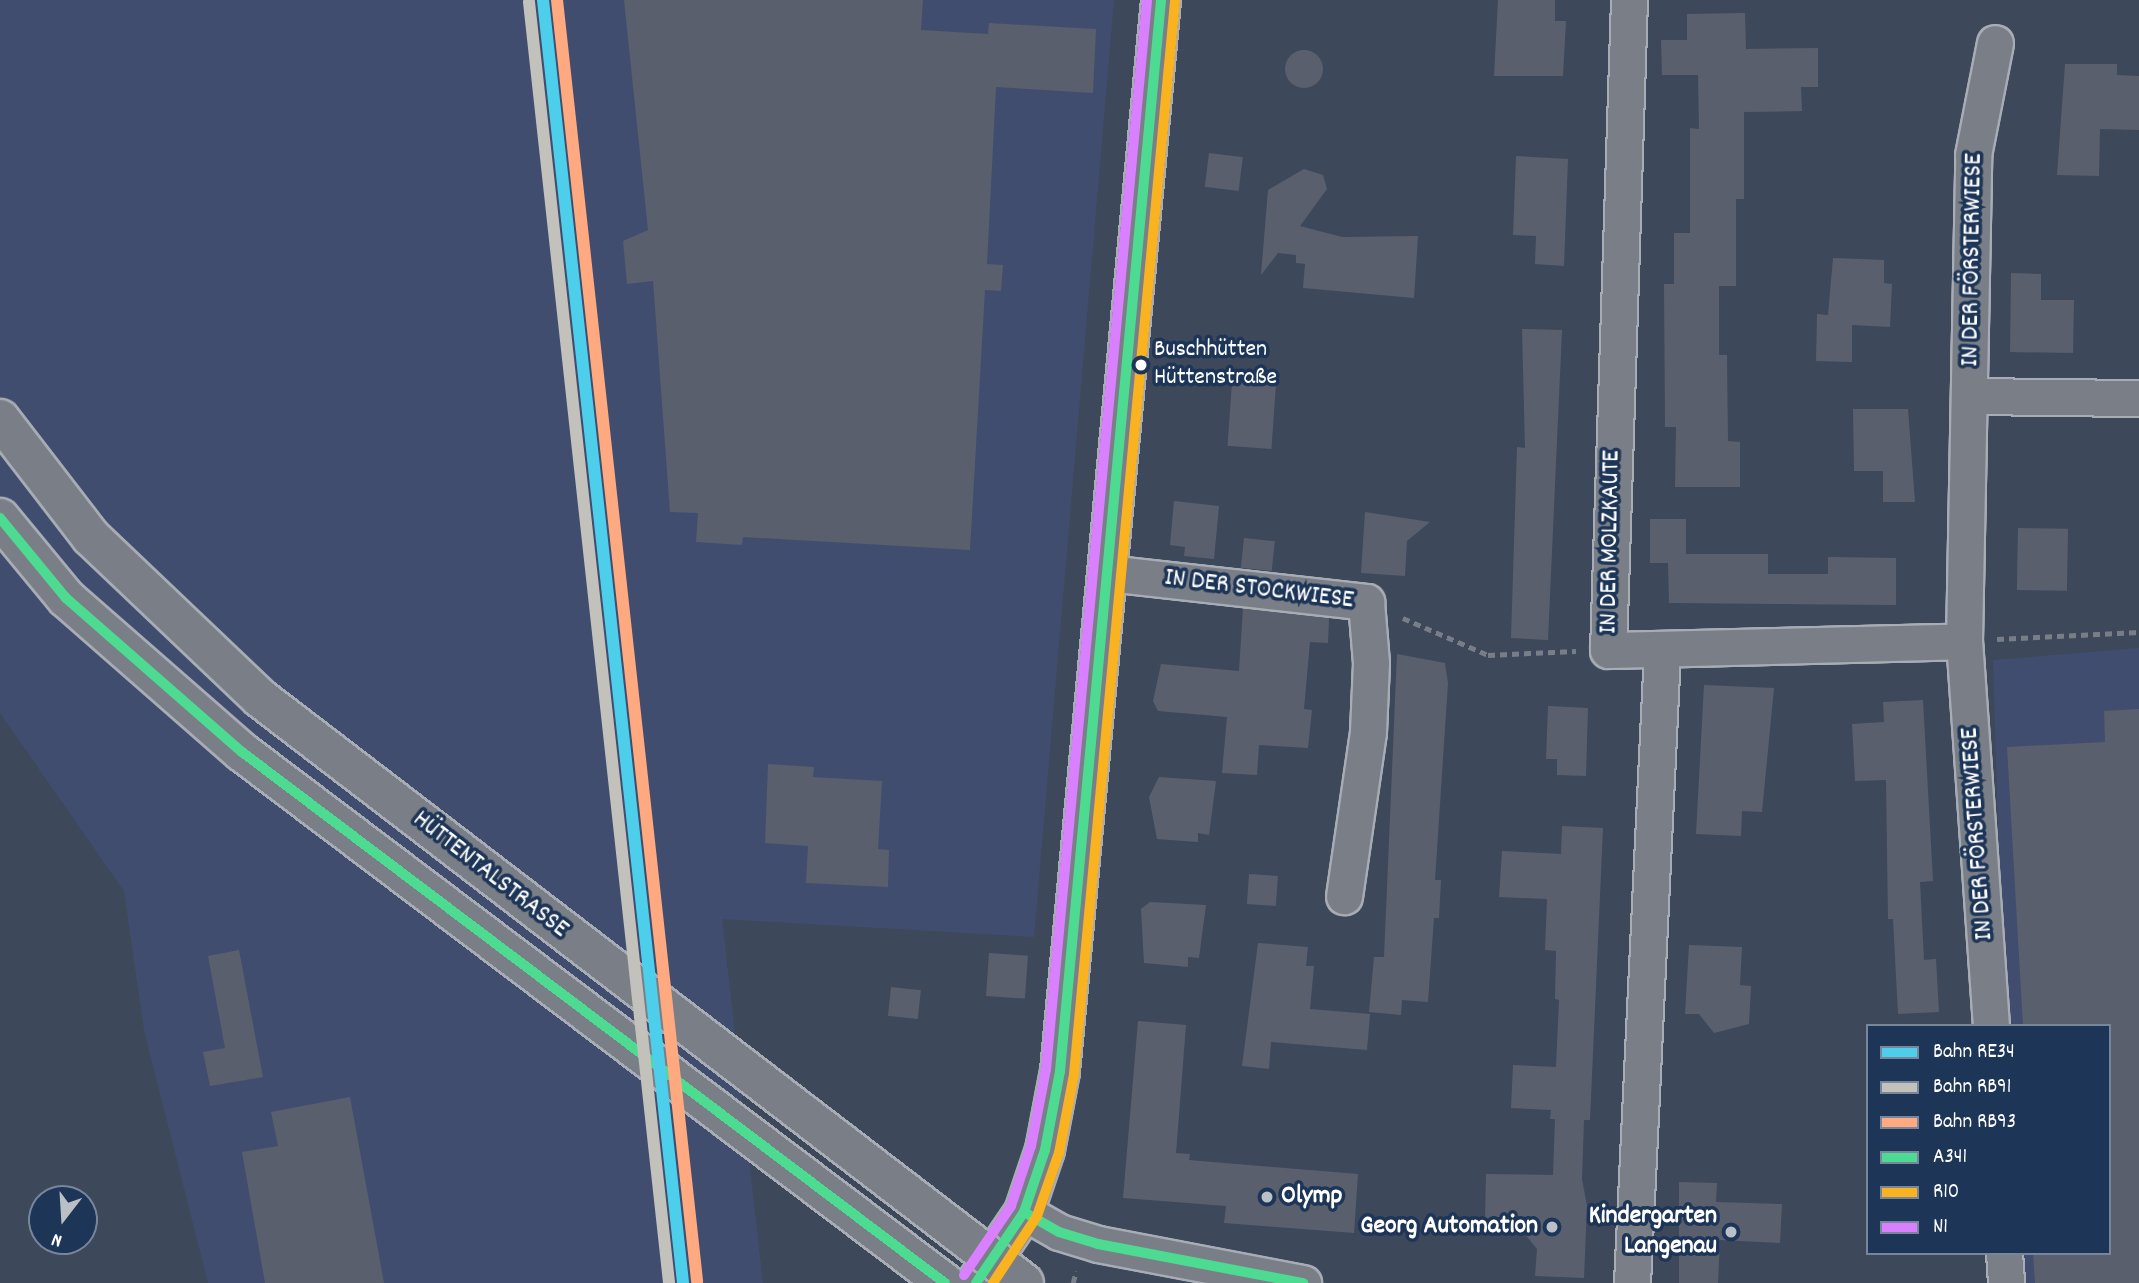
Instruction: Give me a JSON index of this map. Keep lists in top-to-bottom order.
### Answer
{
  "streets": {
    "main road": ["HÜTTENTALSTRASSE"],
    "street": ["IN DER FÖRSTERWIESE", "IN DER MOLZKAUTE", "IN DER STOCKWIESE"]
  },
  "places": [
    "Buschhütten Hüttenstraße",
    "Olymp",
    "Georg Automation",
    "Kindergarten Langenau"
  ],
  "lines": [
    "rail line RE34",
    "rail line RB93",
    "transit line A341",
    "transit line N1",
    "transit line R10",
    "rail line RB91"
  ],
  "legend": [
    "Bahn RE34",
    "Bahn RB91",
    "Bahn RB93",
    "A341",
    "R10",
    "N1"
  ],
  "north": "bottom"
}
